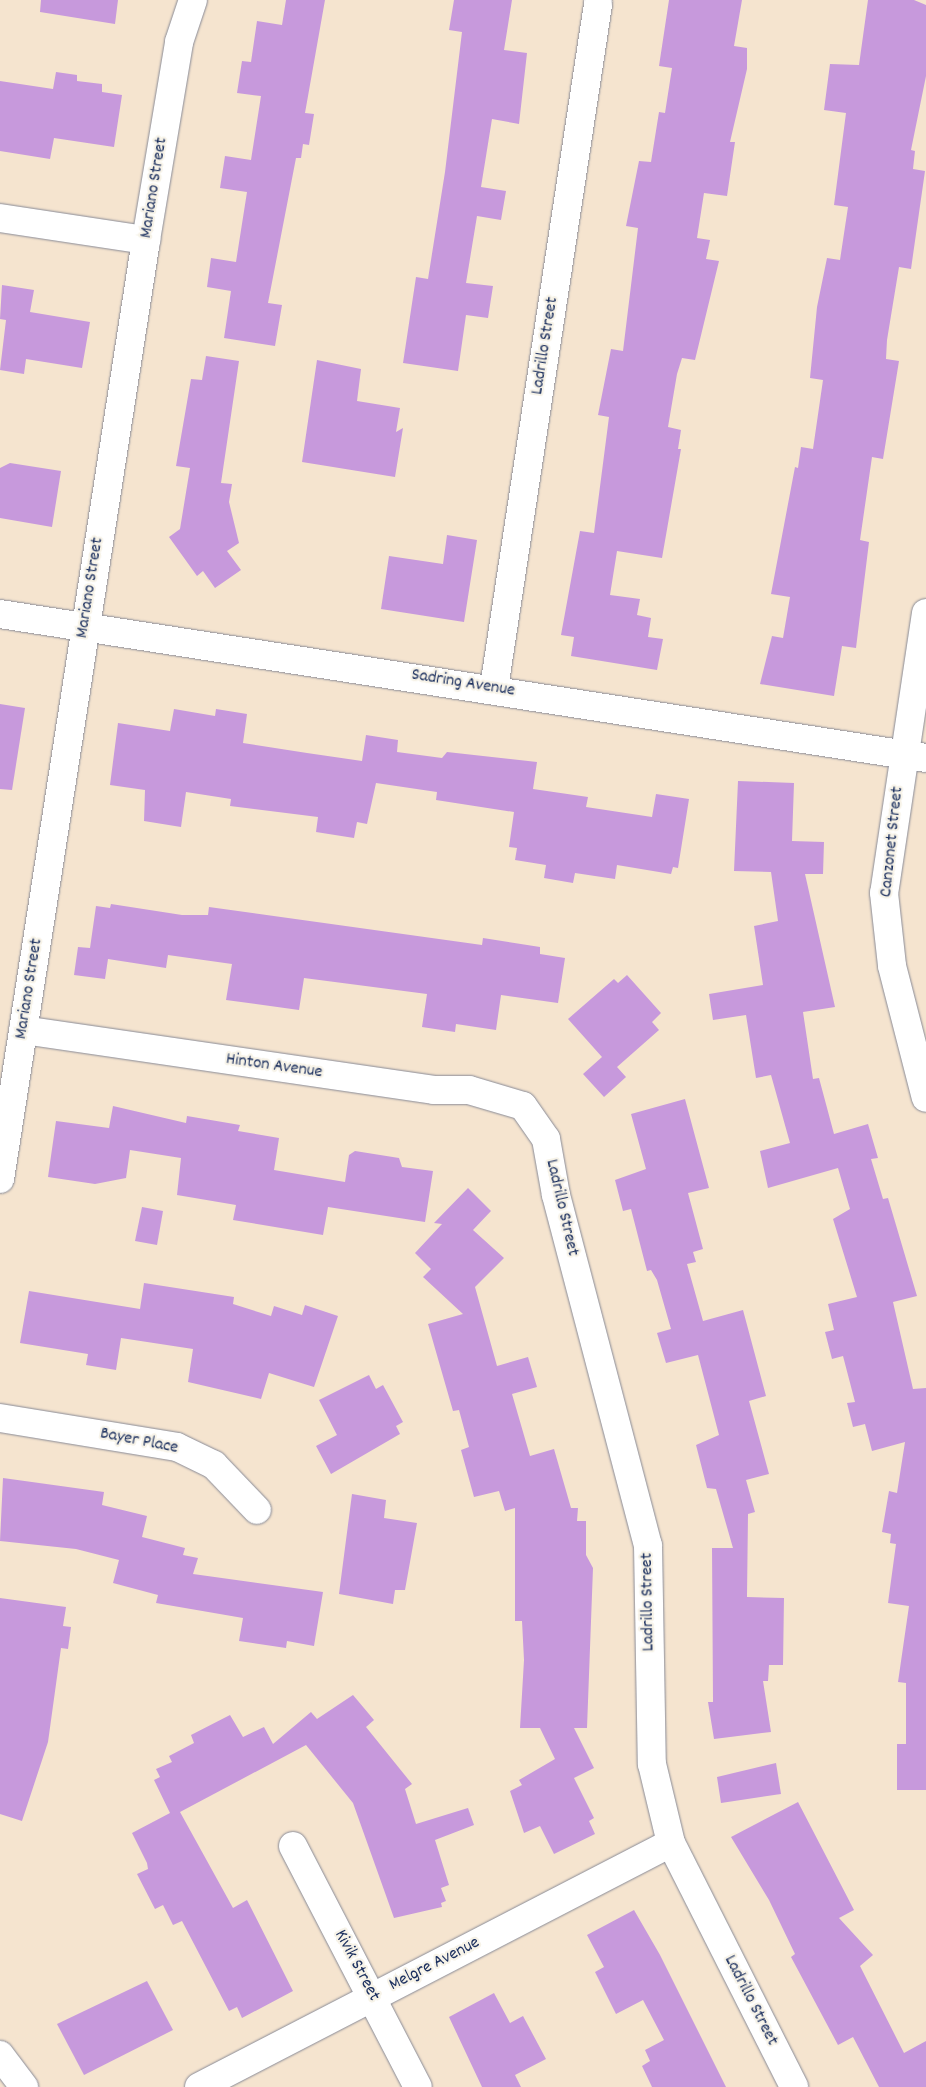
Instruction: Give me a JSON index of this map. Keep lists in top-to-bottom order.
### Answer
{
  "streets": {
    "street": [
      "Mariano Street",
      "Ladrillo Street",
      "Sadring Avenue",
      "Canzonet Street",
      "Hinton Avenue",
      "Bayer Place",
      "Melgre Avenue",
      "Kivik Street"
    ]
  },
  "crossings": [
    ["Mariano Street", "Sadring Avenue"],
    ["Mariano Street", "Hinton Avenue"],
    ["Ladrillo Street", "Sadring Avenue"],
    ["Ladrillo Street", "Hinton Avenue"],
    ["Ladrillo Street", "Melgre Avenue"],
    ["Sadring Avenue", "Canzonet Street"],
    ["Melgre Avenue", "Kivik Street"]
  ]
}
